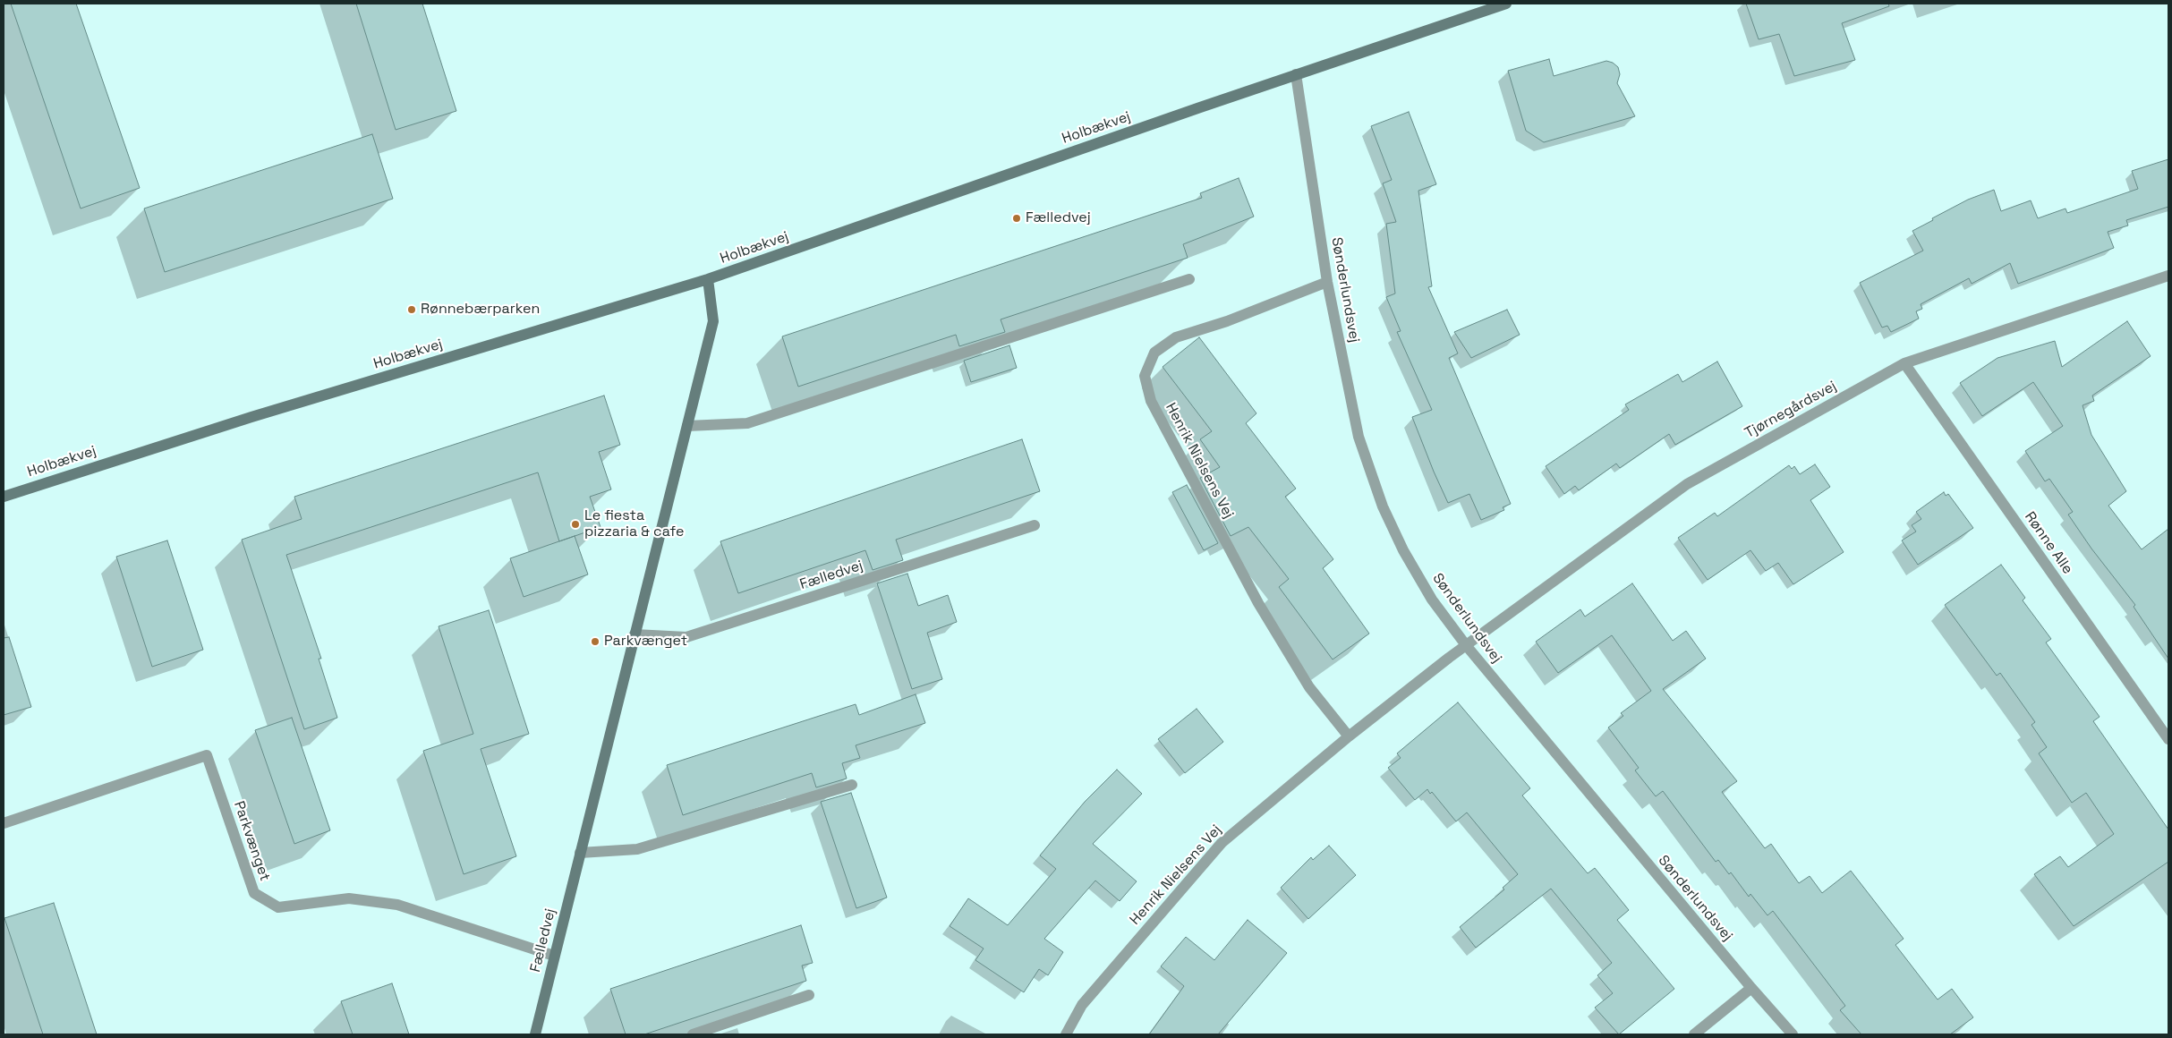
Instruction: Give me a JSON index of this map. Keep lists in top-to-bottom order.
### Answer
{
  "streets": {
    "street": [
      "Holbækvej",
      "Sønderlundsvej",
      "Tjørnegårdsvej",
      "Henrik Nielsens Vej",
      "Rønne Alle",
      "Fælledvej",
      "Parkvænget"
    ]
  },
  "crossings": [
    ["Holbækvej", "Sønderlundsvej"],
    ["Holbækvej", "Fælledvej"],
    ["Sønderlundsvej", "Tjørnegårdsvej"],
    ["Sønderlundsvej", "Henrik Nielsens Vej"],
    ["Tjørnegårdsvej", "Henrik Nielsens Vej"],
    ["Tjørnegårdsvej", "Rønne Alle"],
    ["Fælledvej", "Parkvænget"]
  ],
  "places": [
    "Fælledvej",
    "Rønnebærparken",
    "Le fiesta pizzaria & cafe",
    "Parkvænget"
  ]
}
